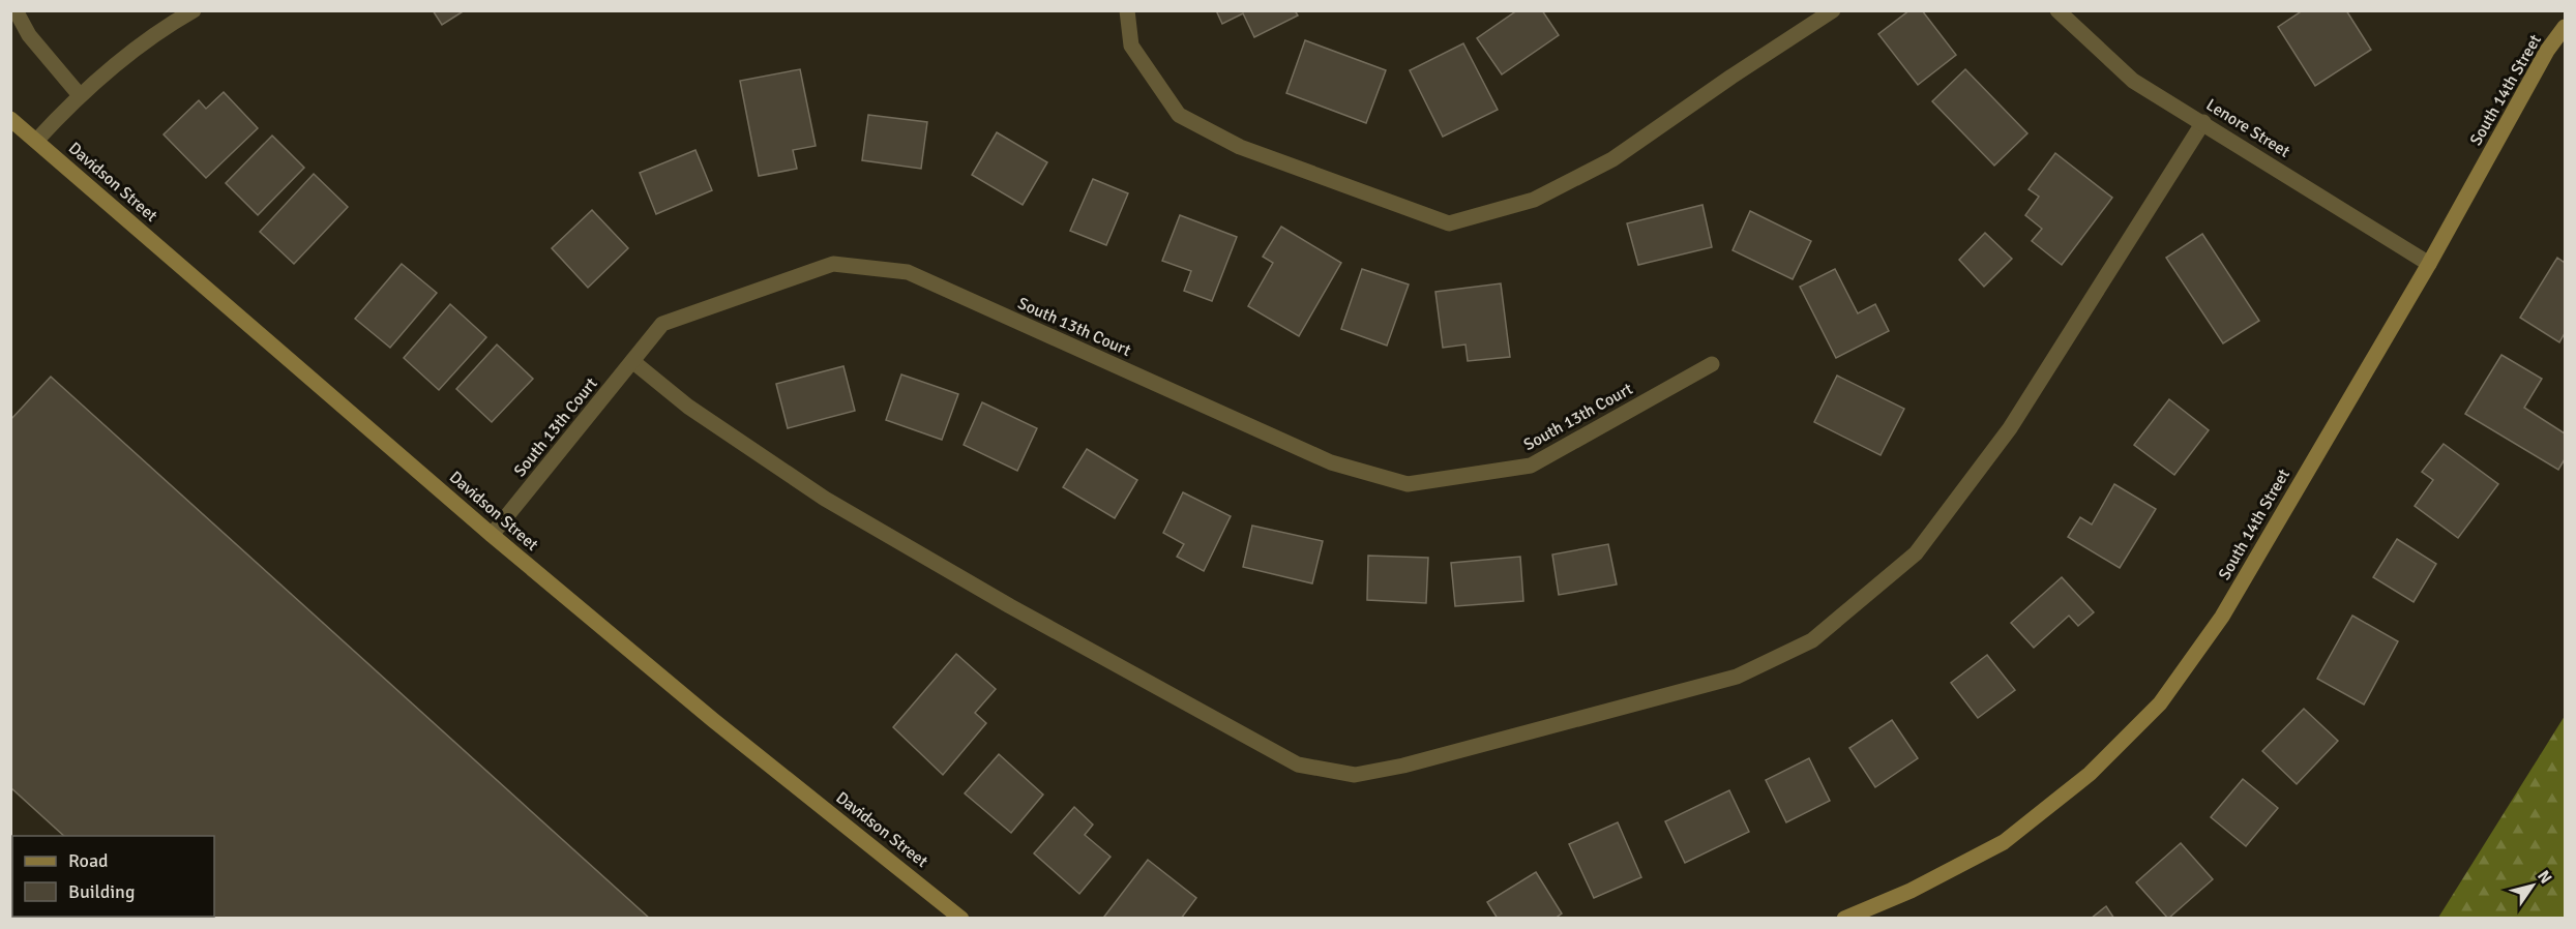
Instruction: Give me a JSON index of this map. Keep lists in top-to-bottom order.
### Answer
{
  "streets": {
    "street": [
      "South 14th Street",
      "Lenore Street",
      "Davidson Street",
      "South 13th Court"
    ]
  },
  "crossings": [
    ["South 14th Street", "Lenore Street"],
    ["Davidson Street", "South 13th Court"]
  ],
  "legend": ["Road", "Building"],
  "north": "top right"
}
